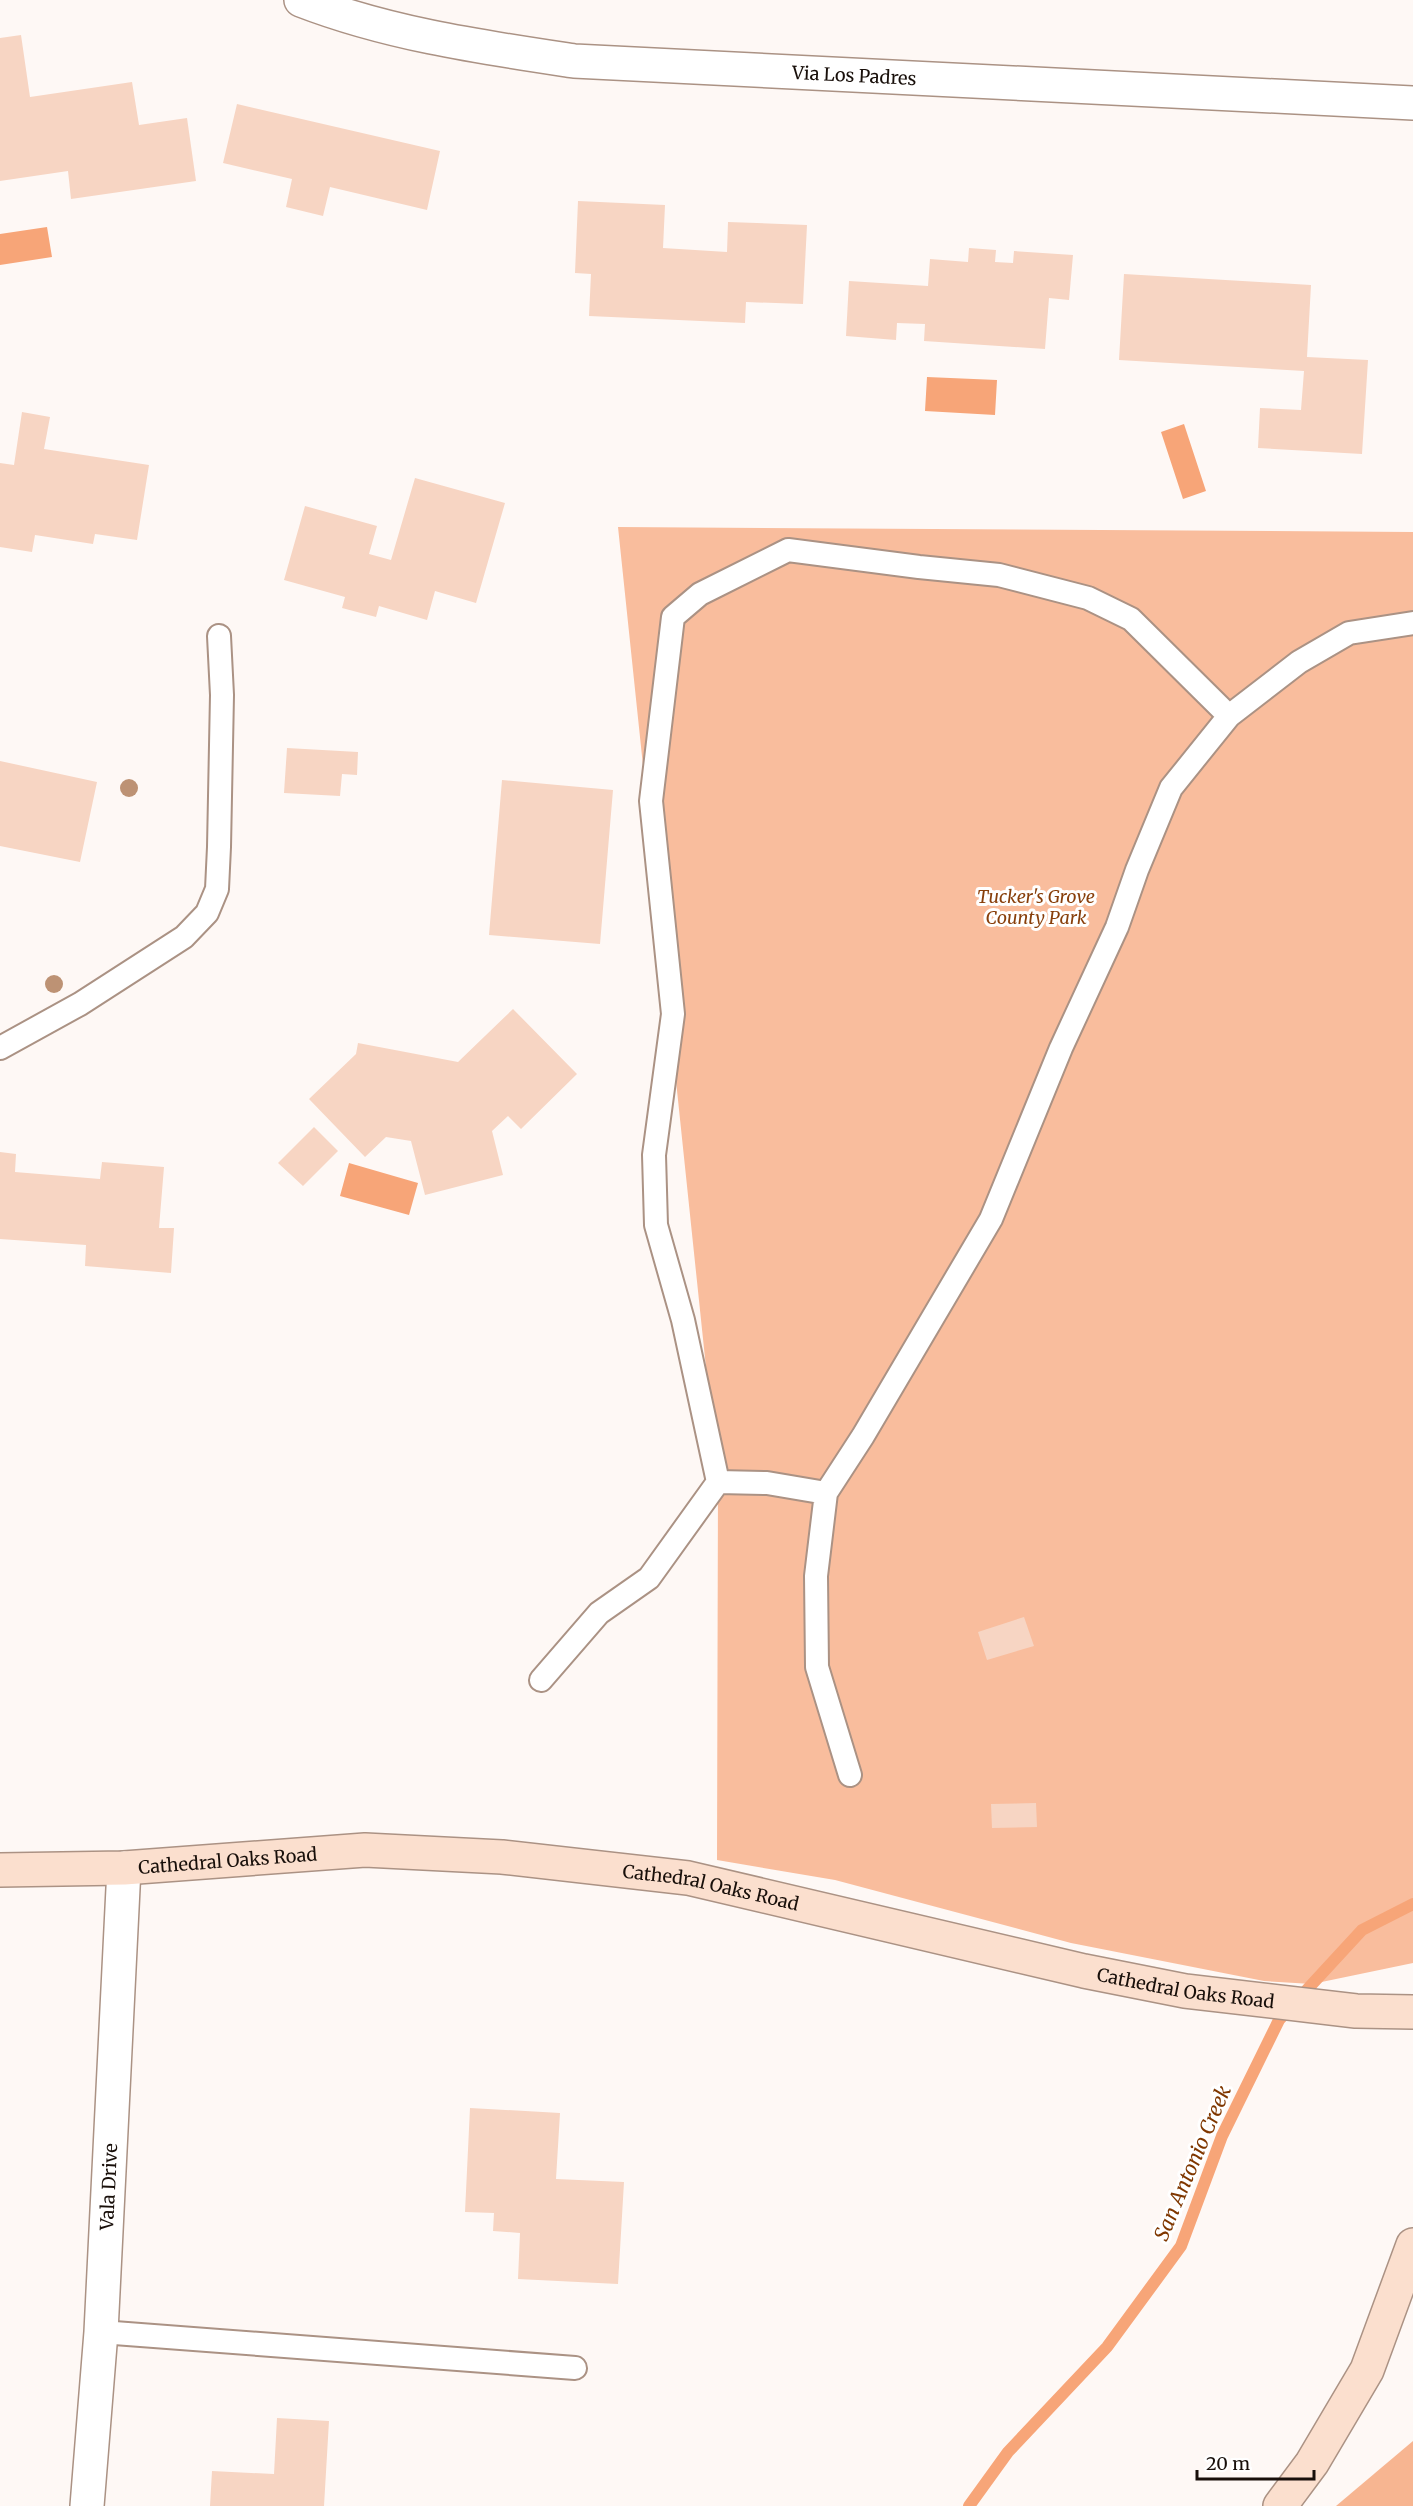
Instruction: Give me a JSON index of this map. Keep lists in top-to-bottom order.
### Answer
{
  "streets": {
    "main road": ["Cathedral Oaks Road"],
    "street": ["Via Los Padres", "Vala Drive"]
  },
  "crossings": [
    ["Cathedral Oaks Road", "Vala Drive"]
  ],
  "water": ["San Antonio Creek"],
  "parks": ["Tucker's Grove County Park"],
  "scale_bar": "20 m"
}
